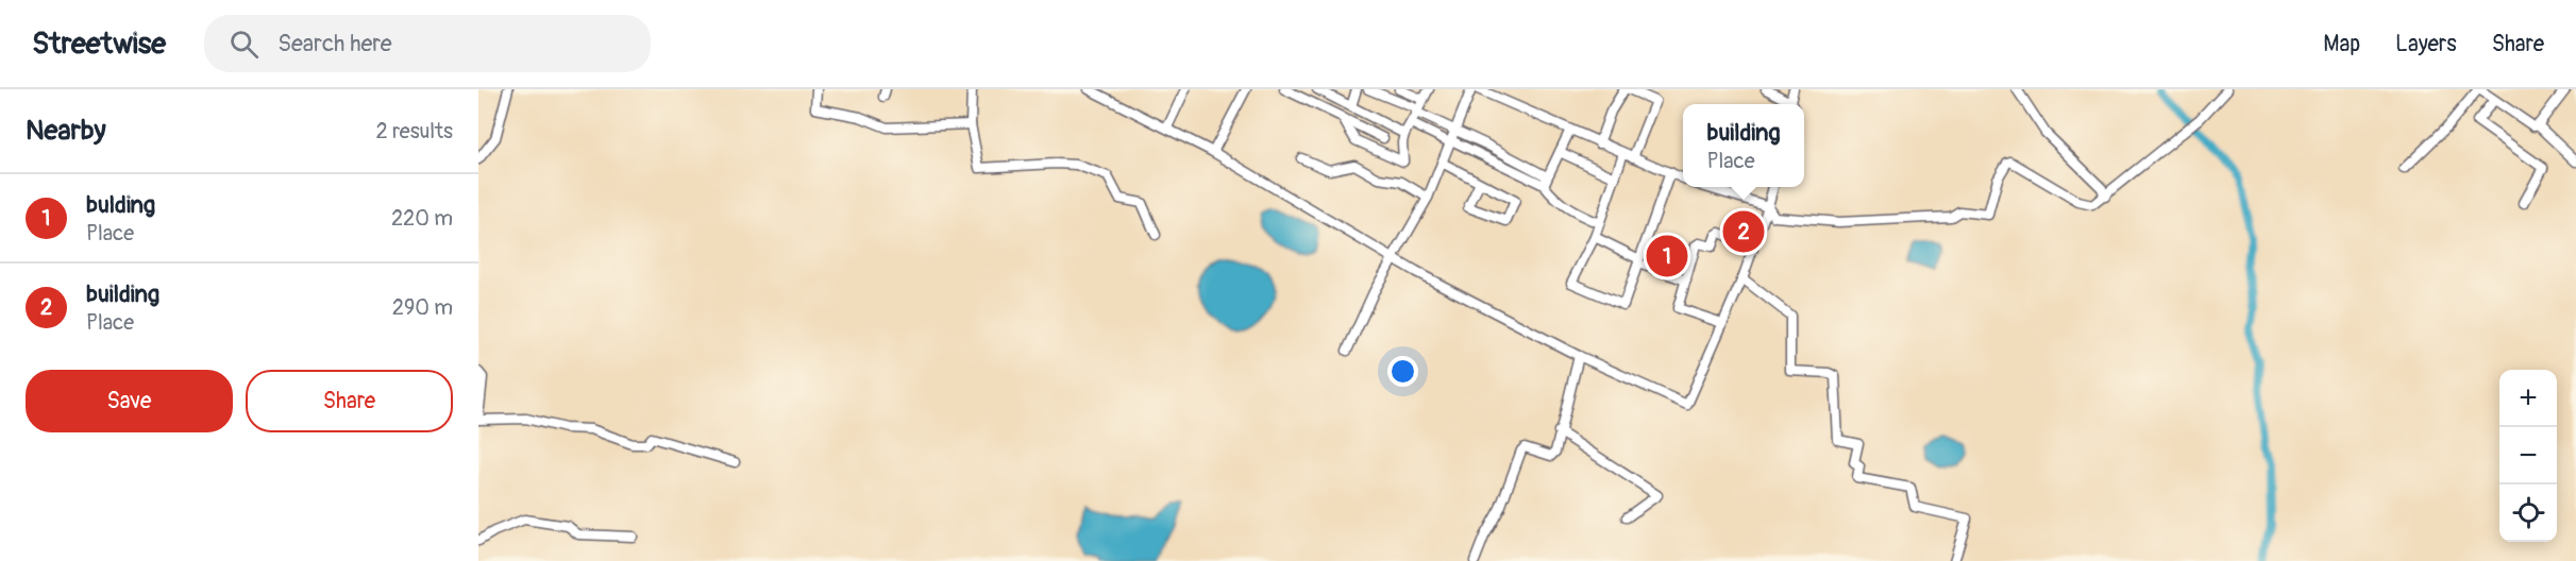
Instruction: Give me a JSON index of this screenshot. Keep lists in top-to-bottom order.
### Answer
{
  "page": {
    "header": "Streetwise",
    "search": "Search here",
    "nav": ["Map", "Layers", "Share"],
    "heading": ["Nearby", "2 results"],
    "popup": ["building", "Place"],
    "list": [
      {
        "mark": "1",
        "name": "bulding",
        "note": "Place",
        "value": "220 m"
      },
      {
        "mark": "2",
        "name": "building",
        "note": "Place",
        "value": "290 m"
      }
    ],
    "pins": ["2", "1"],
    "buttons": ["Save", "Share"],
    "map_buttons": ["+", "−"]
  }
}
